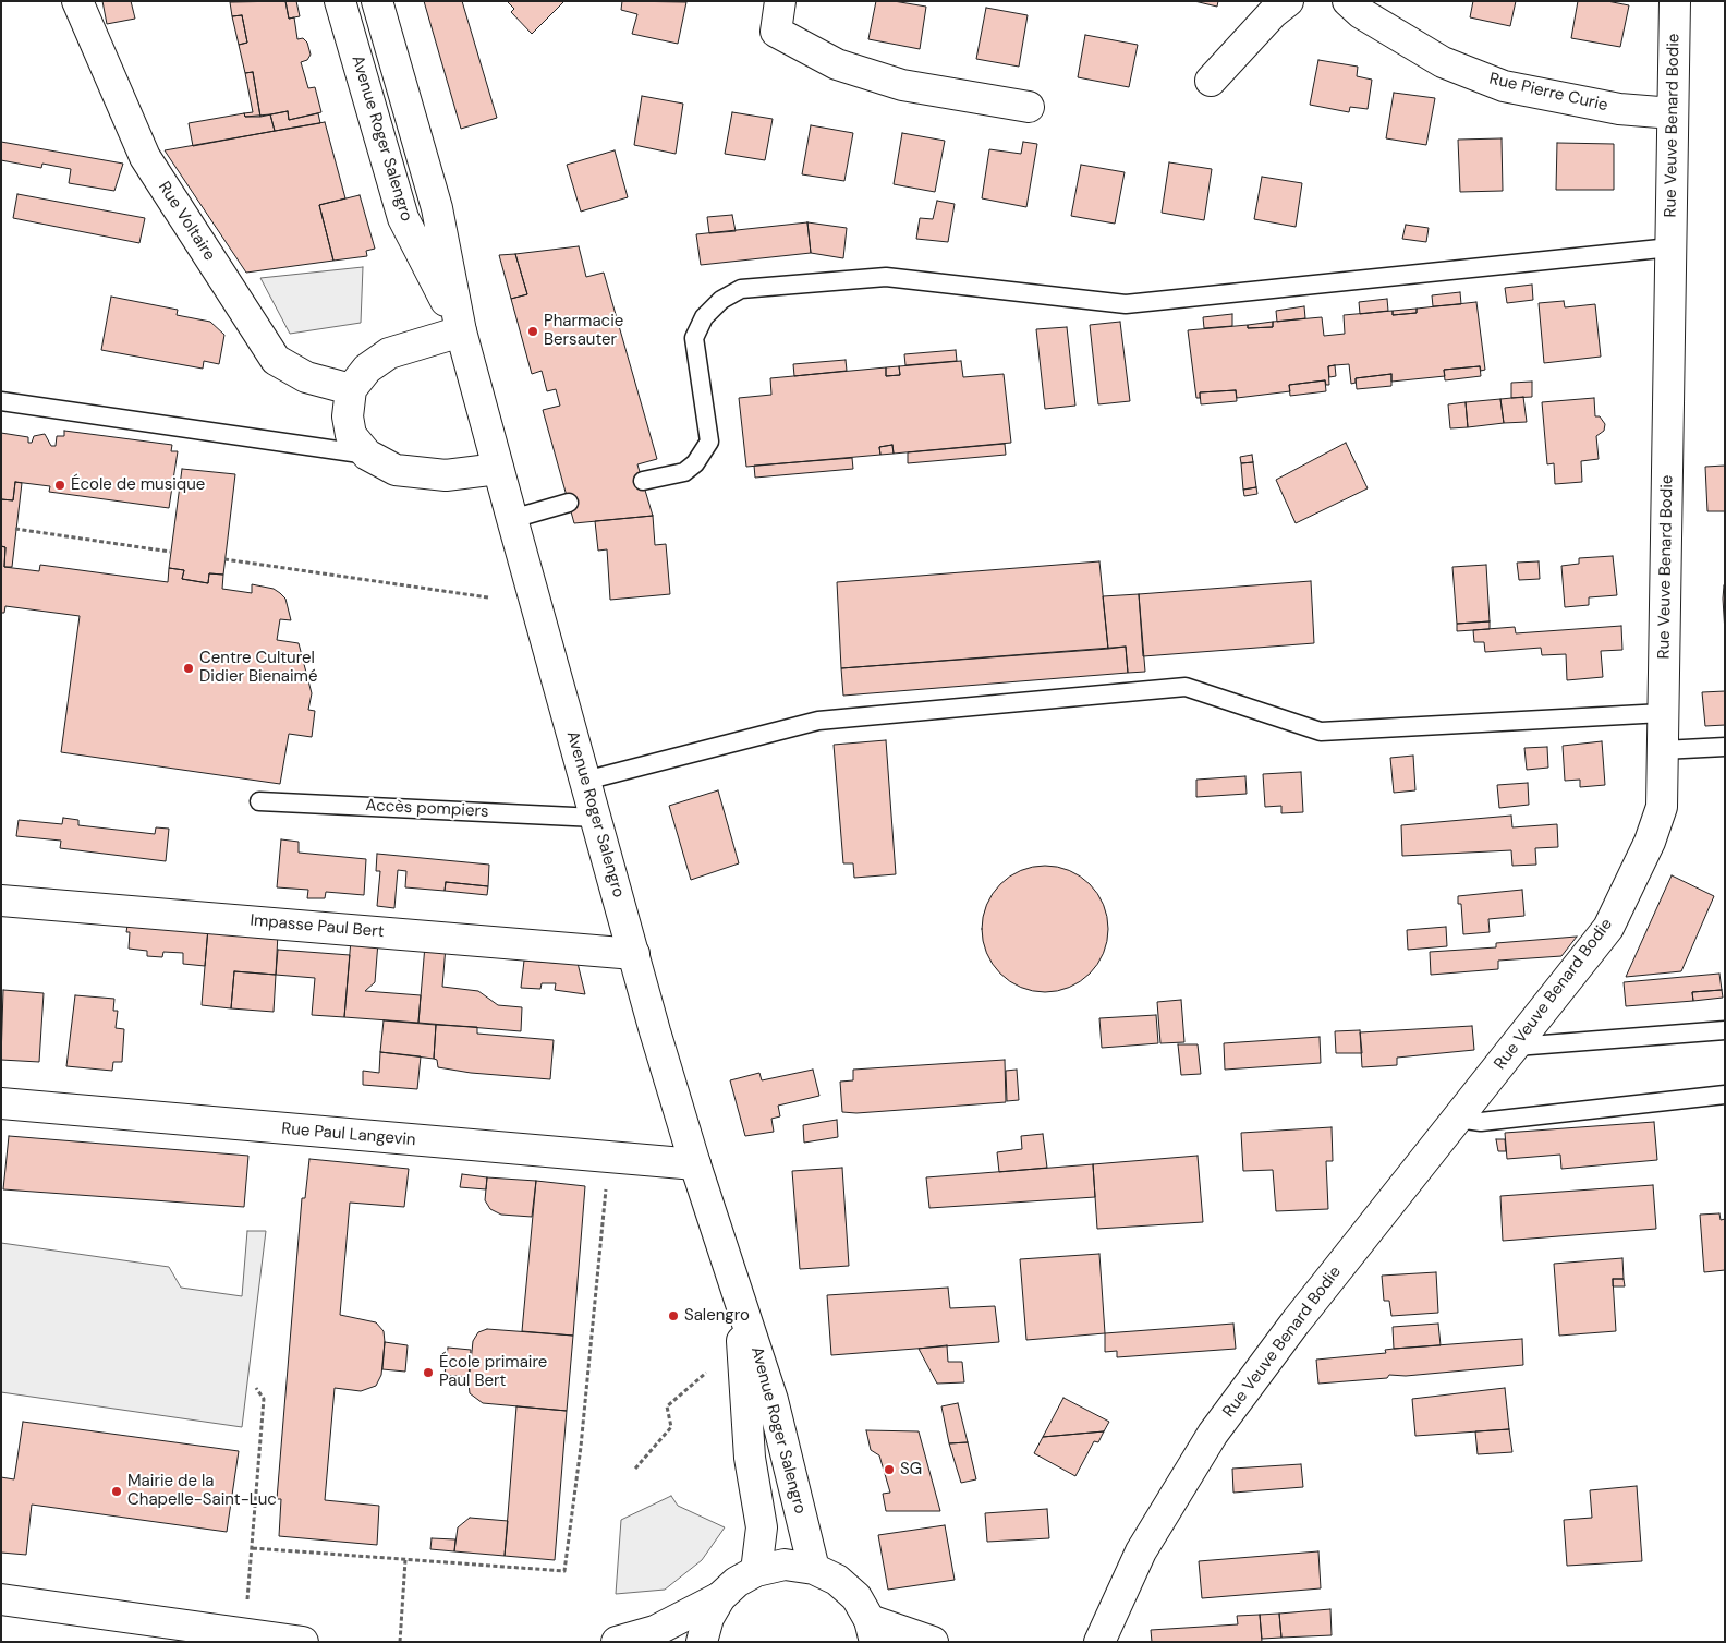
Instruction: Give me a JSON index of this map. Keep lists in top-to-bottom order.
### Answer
{
  "streets": {
    "street": [
      "Rue Pierre Curie",
      "Rue Veuve Benard Bodie",
      "Avenue Roger Salengro",
      "Rue Voltaire",
      "Impasse Paul Bert",
      "Rue Paul Langevin"
    ],
    "lane": ["Accès pompiers"]
  },
  "crossings": [
    ["Rue Pierre Curie", "Rue Veuve Benard Bodie"],
    ["Avenue Roger Salengro", "Accès pompiers"],
    ["Avenue Roger Salengro", "Impasse Paul Bert"],
    ["Avenue Roger Salengro", "Rue Paul Langevin"]
  ],
  "places": [
    "Pharmacie Bersauter",
    "École de musique",
    "Centre Culturel Didier Bienaimé",
    "Salengro",
    "École primaire Paul Bert",
    "SG",
    "Mairie de la Chapelle-Saint-Luc"
  ]
}
